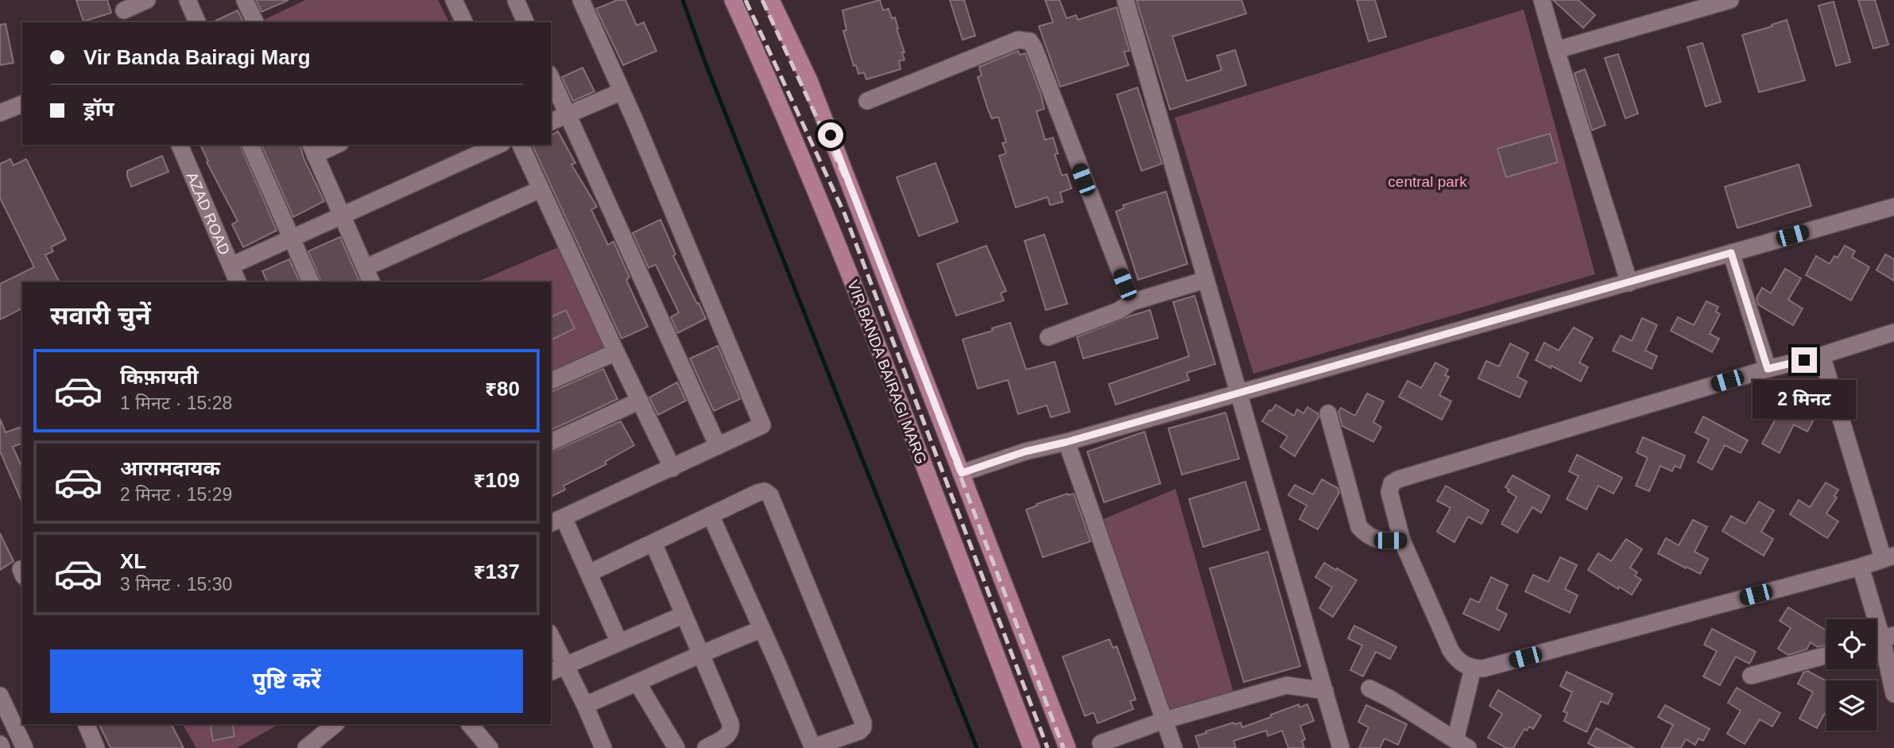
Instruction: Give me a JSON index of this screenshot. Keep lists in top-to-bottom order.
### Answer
{
  "streets": {
    "main road": ["VIR BANDA BAIRAGI MARG"],
    "street": ["AZAD ROAD"]
  },
  "parks": ["central park"],
  "page": {
    "banner": ["Vir Banda Bairagi Marg", "ड्रॉप"],
    "heading": "सवारी चुनें",
    "list": [
      {
        "name": "किफ़ायती",
        "note": "1 मिनट · 15:28",
        "value": "₹80"
      },
      {
        "name": "आरामदायक",
        "note": "2 मिनट · 15:29",
        "value": "₹109"
      },
      {
        "name": "XL",
        "note": "3 मिनट · 15:30",
        "value": "₹137"
      }
    ],
    "bubble": "2 मिनट",
    "buttons": "पुष्टि करें"
  }
}
